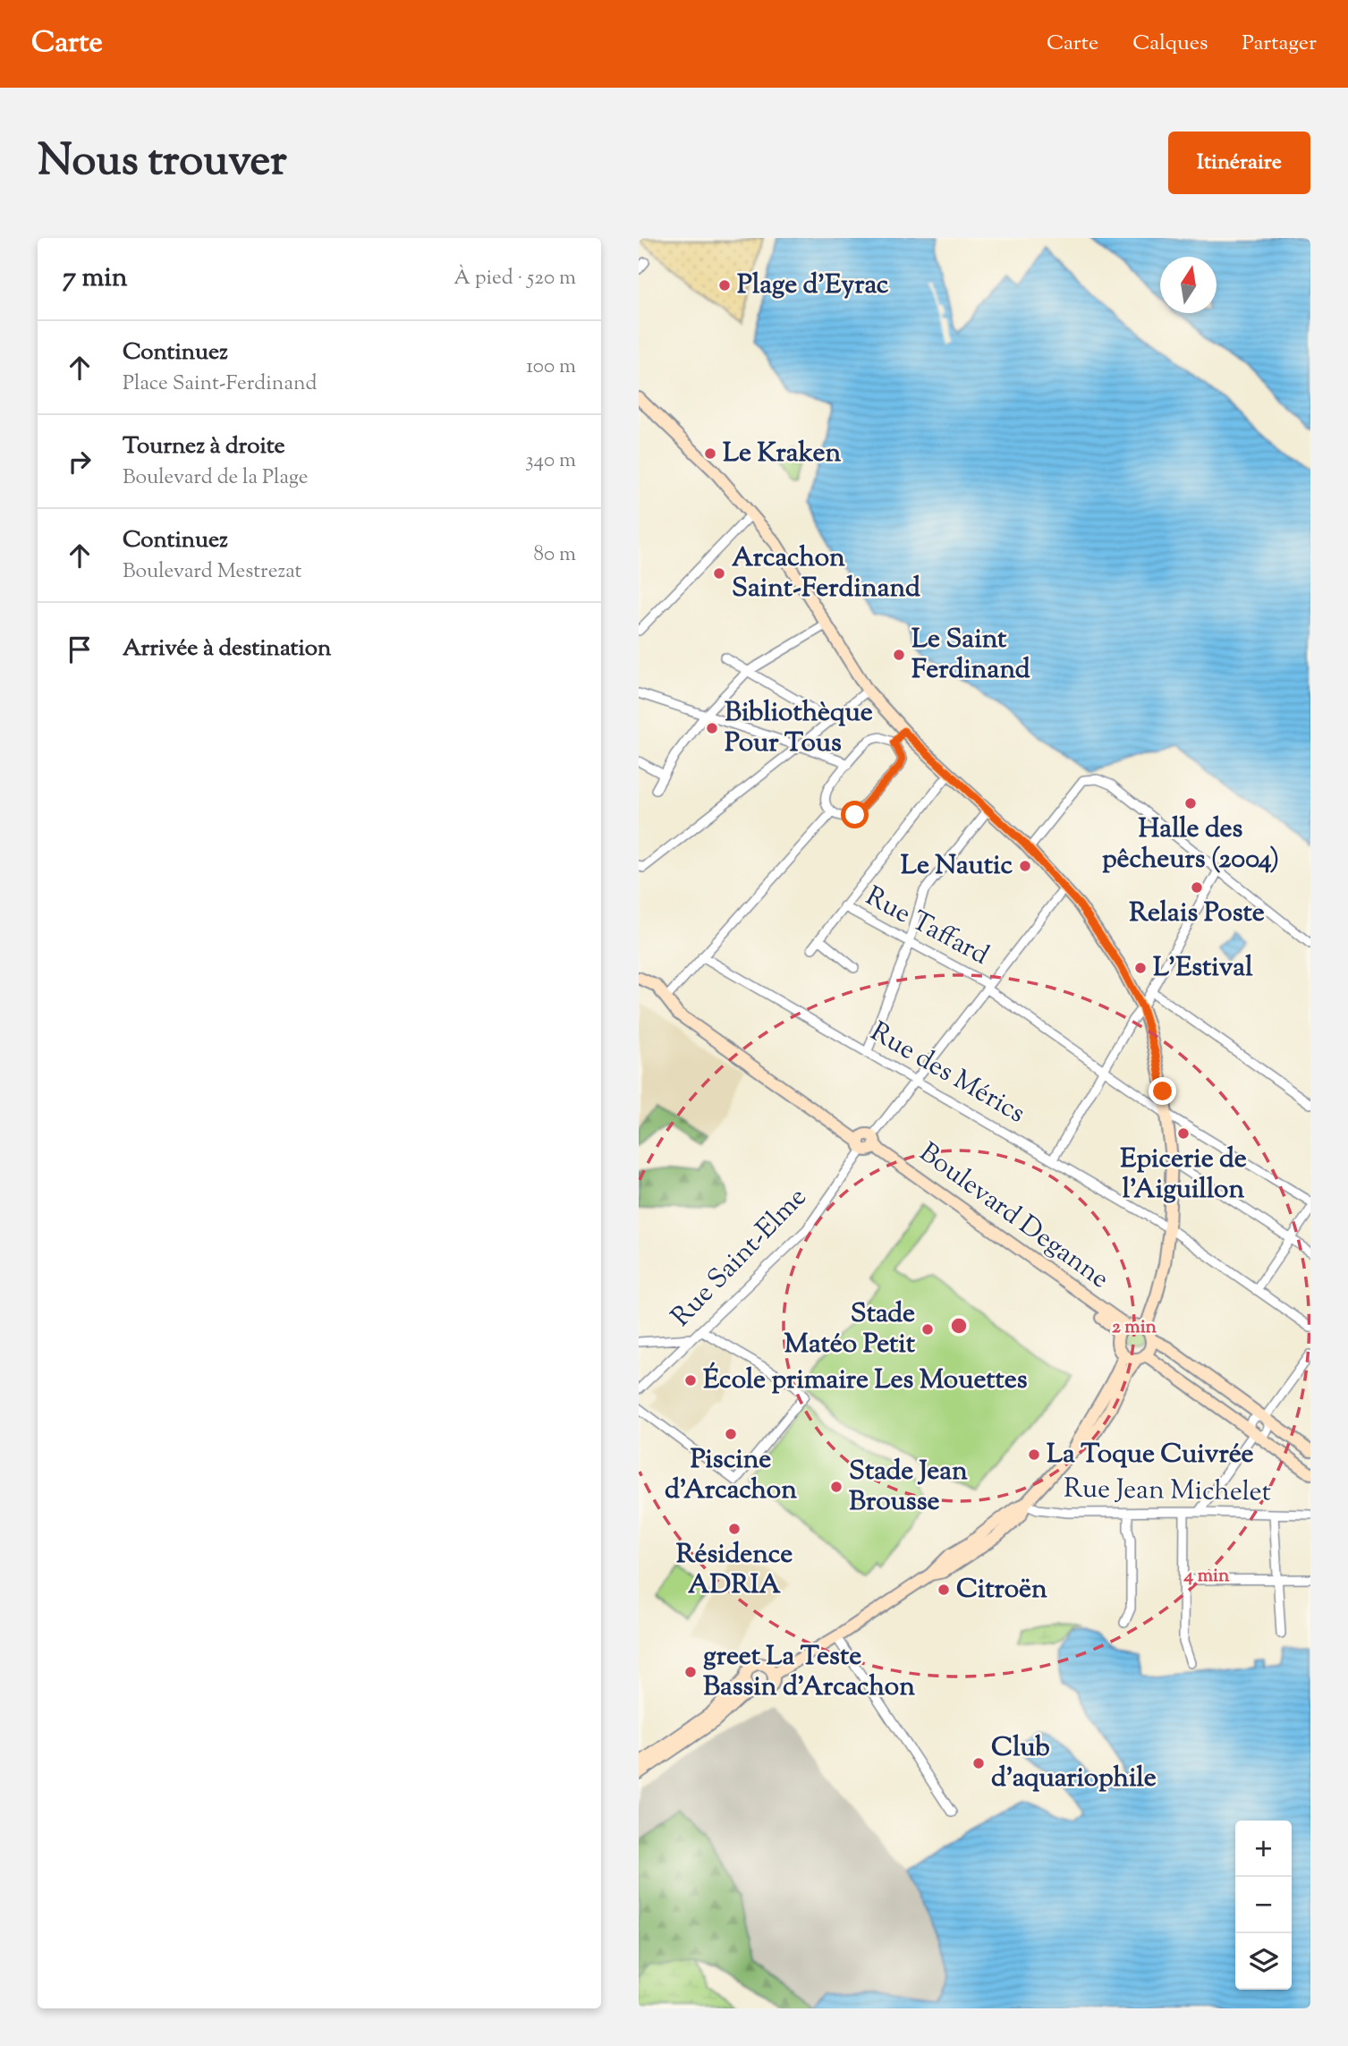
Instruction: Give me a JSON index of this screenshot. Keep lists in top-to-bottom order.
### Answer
{
  "streets": {
    "main road": ["Boulevard Deganne"],
    "street": [
      "Rue Taffard",
      "Rue des Mérics",
      "Rue Saint-Elme",
      "Rue Jean Michelet"
    ]
  },
  "crossings": [
    ["Rue Taffard", "Rue Saint-Elme"],
    ["Rue des Mérics", "Rue Saint-Elme"],
    ["Boulevard Deganne", "Rue Saint-Elme"]
  ],
  "places": [
    "Plage d'Eyrac",
    "Le Kraken",
    "Arcachon Saint-Ferdinand",
    "Le Saint Ferdinand",
    "Bibliothèque Pour Tous",
    "Halle des pêcheurs (2004)",
    "Le Nautic",
    "Relais Poste",
    "L'Estival",
    "Epicerie de l'Aiguillon",
    "Stade Matéo Petit",
    "École primaire Les Mouettes",
    "Piscine d'Arcachon",
    "La Toque Cuivrée",
    "Stade Jean Brousse",
    "Résidence ADRIA",
    "Citroën",
    "greet La Teste Bassin d'Arcachon",
    "Club d'aquariophile"
  ],
  "north": "top",
  "page": {
    "header": "Carte",
    "nav": ["Carte", "Calques", "Partager"],
    "title": "Nous trouver",
    "buttons": "Itinéraire",
    "heading": ["7 min", "À pied · 520 m"],
    "list": [
      ["Continuez", "Place Saint-Ferdinand", "100 m"],
      ["Tournez à droite", "Boulevard de la Plage", "340 m"],
      ["Continuez", "Boulevard Mestrezat", "80 m"],
      "Arrivée à destination"
    ],
    "map_buttons": ["+", "−"]
  },
  "rings": ["2 min", "4 min"]
}
